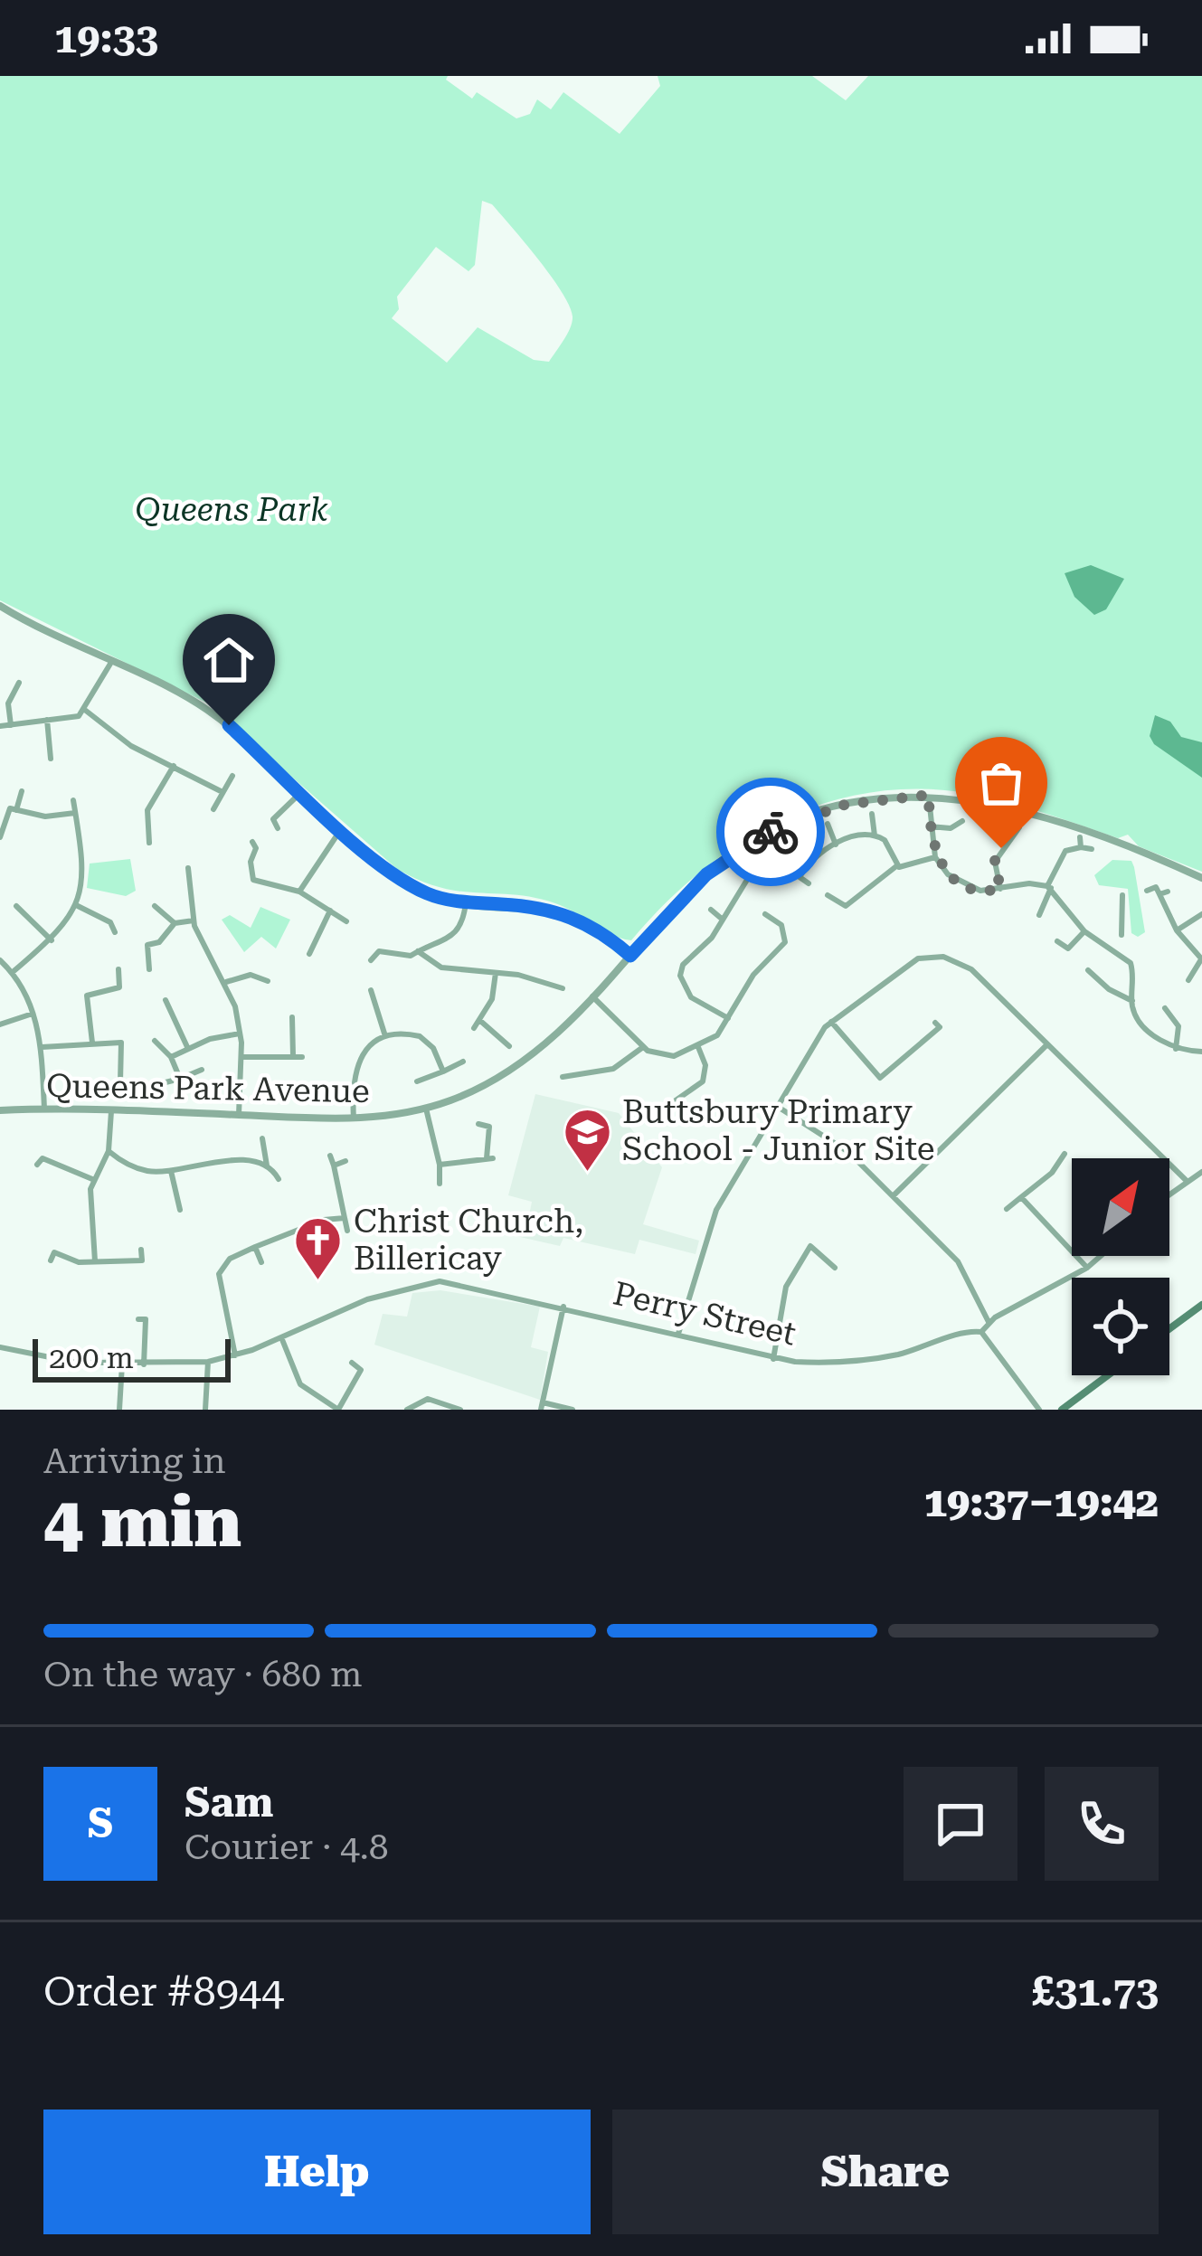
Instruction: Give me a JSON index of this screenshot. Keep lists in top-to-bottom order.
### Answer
{
  "streets": {
    "street": ["Queens Park Avenue", "Perry Street"]
  },
  "parks": ["Queens Park"],
  "places": {
    "school or university": ["Buttsbury Primary School - Junior Site"],
    "church": ["Christ Church, Billericay"]
  },
  "scale_bar": "200 m",
  "north": "top right",
  "page": {
    "status": "19:33",
    "scale": "200 m",
    "heading": ["4 min", "Arriving in", "19:37–19:42"],
    "panel": [
      "Sam",
      "Courier · 4.8",
      "Order #8944",
      "£31.73"
    ],
    "bar": "On the way · 680 m",
    "round": "S",
    "buttons": ["Help", "Share"]
  }
}
